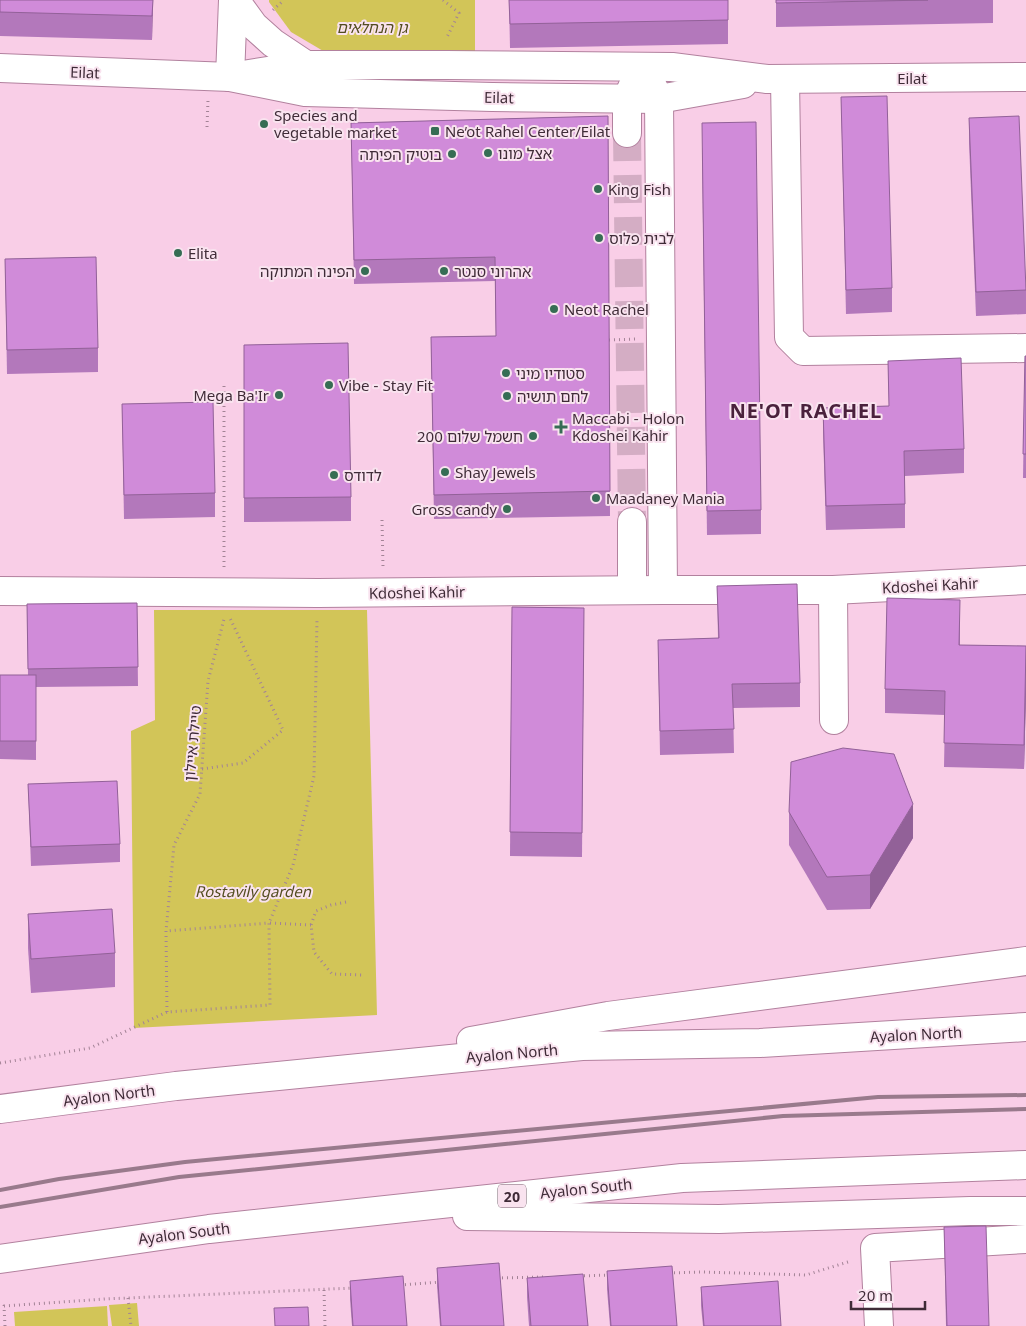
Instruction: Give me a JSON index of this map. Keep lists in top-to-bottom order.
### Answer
{
  "streets": {
    "main road": [
      "Eilat",
      "Kdoshei Kahir",
      "Ayalon North",
      "Ayalon South",
      "20"
    ],
    "path": ["טיילת איילון"]
  },
  "crossings": [
    ["Kdoshei Kahir", "טיילת איילון"]
  ],
  "districts": ["NE'OT RACHEL"],
  "parks": ["גן הנחלאים", "Rostavily garden"],
  "places": {
    "other": [
      "Species and vegetable market",
      "אצל מונו",
      "בוטיק הפיתה",
      "King Fish",
      "לבית פלוס",
      "Elita",
      "הפינה המתוקה",
      "אהרוני סנטר",
      "Neot Rachel",
      "סטודיו מיני",
      "Vibe - Stay Fit",
      "Mega Ba'Ir",
      "לחם תושיה",
      "חשמל שלום 200",
      "Shay Jewels",
      "לדודס",
      "Maadaney Mania",
      "Gross candy"
    ],
    "transit": ["Ne’ot Rahel Center/Eilat"],
    "health": ["Maccabi - Holon Kdoshei Kahir"]
  },
  "scale_bar": "20 m"
}
